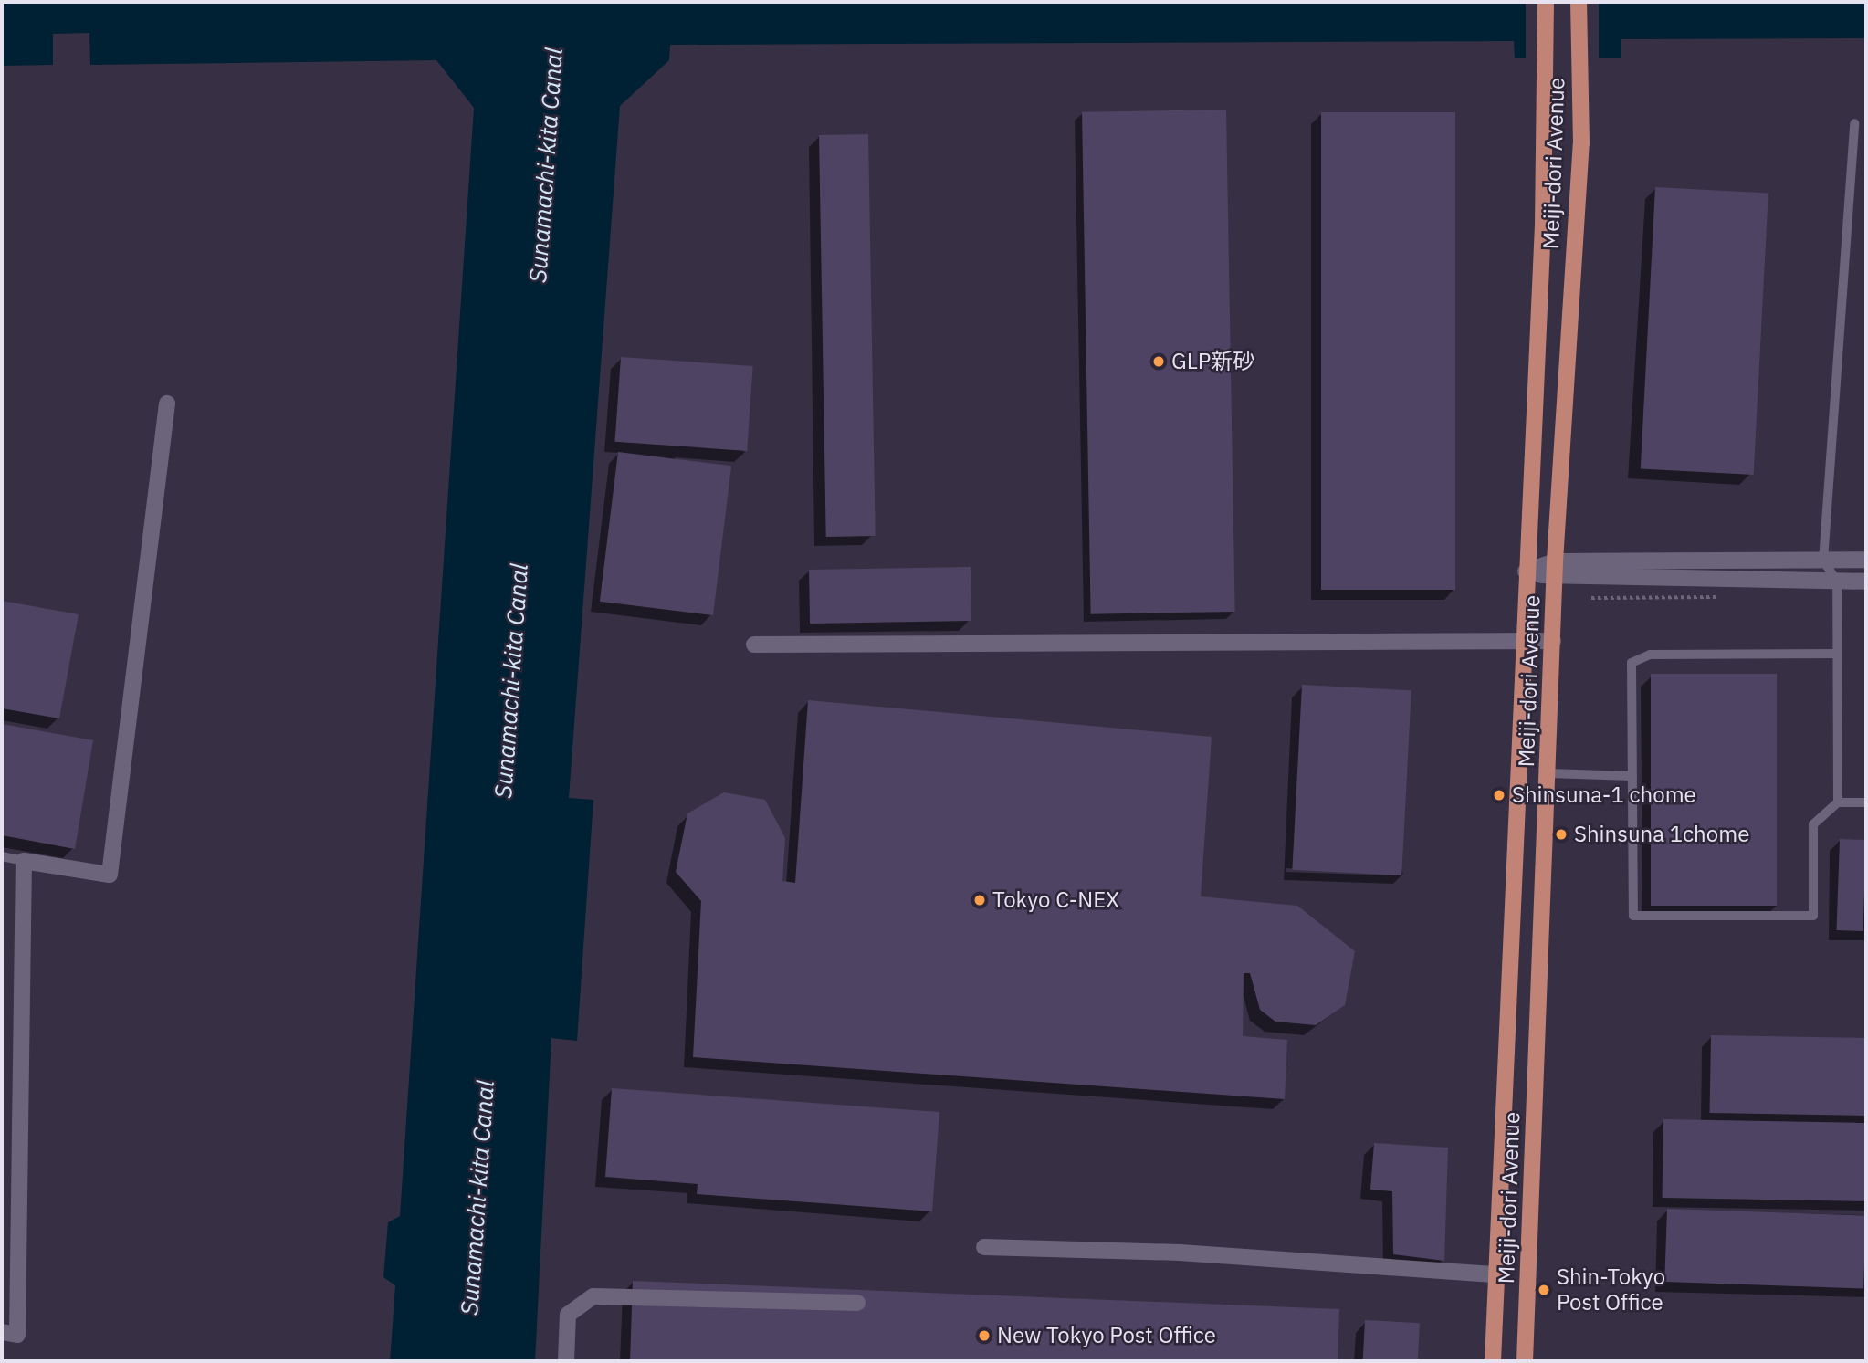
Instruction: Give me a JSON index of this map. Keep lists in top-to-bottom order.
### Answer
{
  "streets": {
    "main road": ["Meiji-dori Avenue"]
  },
  "water": ["Sunamachi-kita Canal"],
  "places": [
    "GLP新砂",
    "Shinsuna-1 chome",
    "Shinsuna 1chome",
    "Tokyo C-NEX",
    "Shin-Tokyo Post Office",
    "New Tokyo Post Office"
  ]
}
